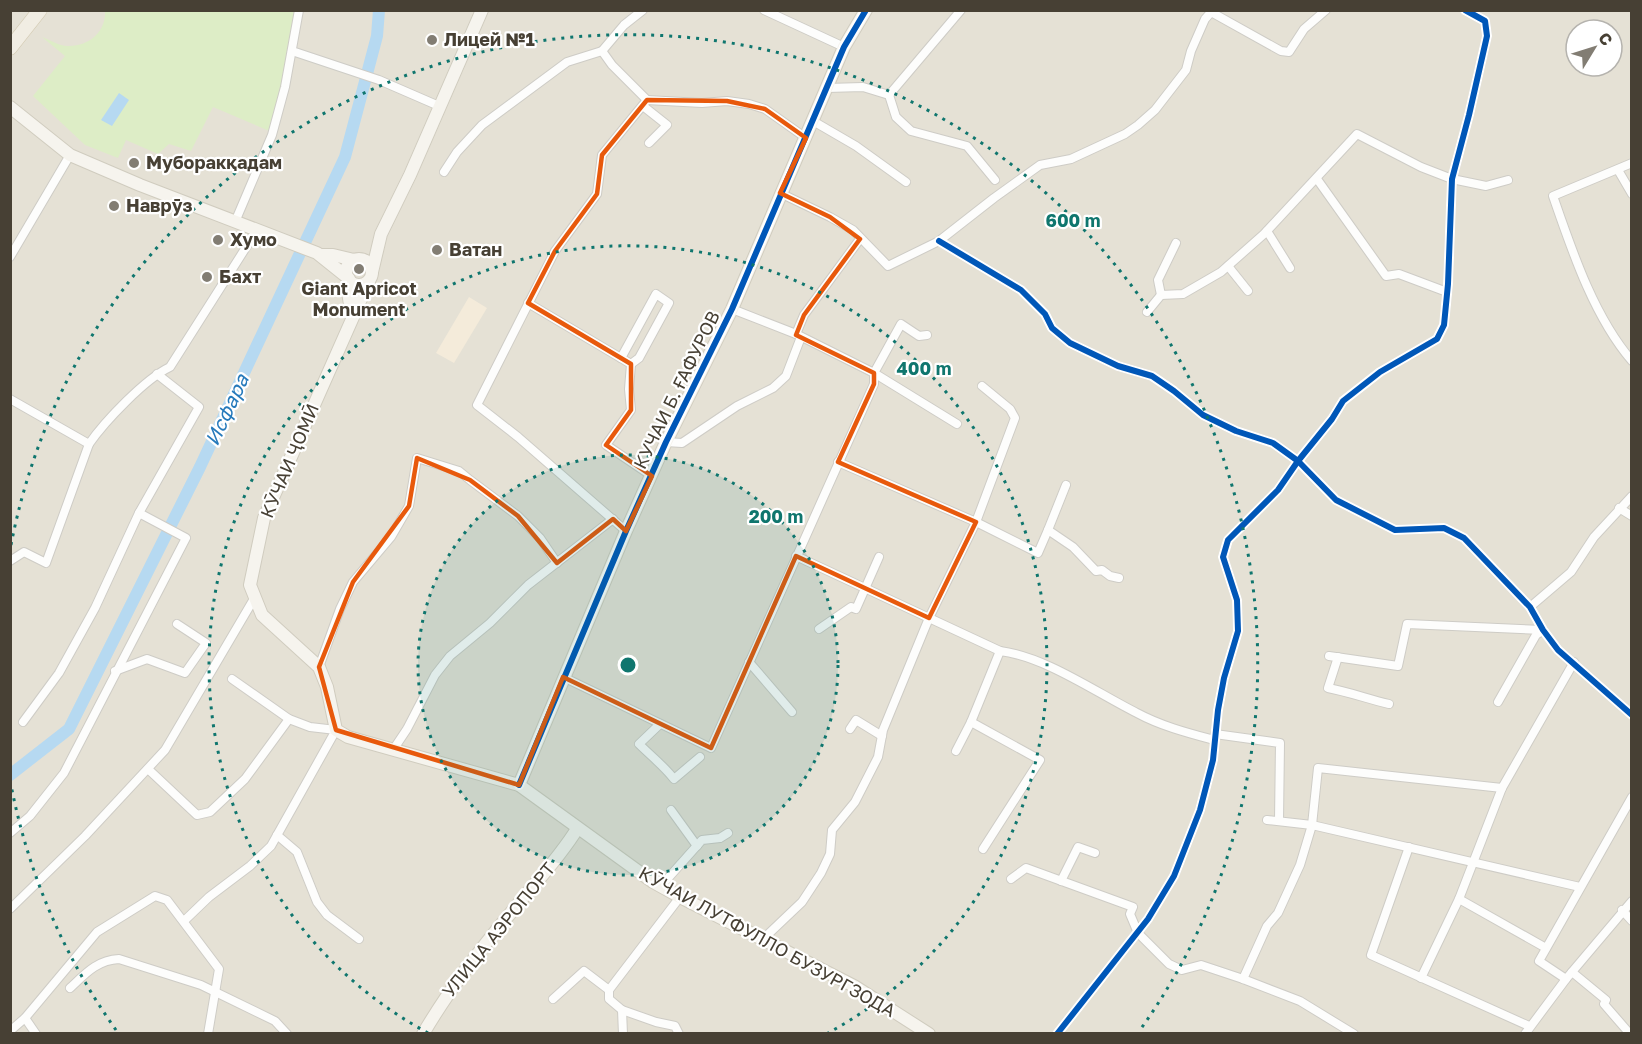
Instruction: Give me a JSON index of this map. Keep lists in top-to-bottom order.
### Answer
{
  "streets": {
    "main road": [
      "КУЧАИ Б. ҒАФУРОВ",
      "КӮЧАИ ҶОМӢ",
      "УЛИЦА АЭРОПОРТ",
      "КӮЧАИ ЛУТФУЛЛО БУЗУРГЗОДА"
    ]
  },
  "crossings": [
    ["КУЧАИ Б. ҒАФУРОВ", "КӮЧАИ ЛУТФУЛЛО БУЗУРГЗОДА"],
    ["КӮЧАИ ҶОМӢ", "КӮЧАИ ЛУТФУЛЛО БУЗУРГЗОДА"],
    ["УЛИЦА АЭРОПОРТ", "КӮЧАИ ЛУТФУЛЛО БУЗУРГЗОДА"]
  ],
  "water": ["Исфара"],
  "places": [
    "Лицей №1",
    "Муборакқадам",
    "Наврӯз",
    "Хумо",
    "Ватан",
    "Giant Apricot Monument",
    "Бахт"
  ],
  "north": "top right",
  "rings": ["600 m", "400 m", "200 m"]
}
